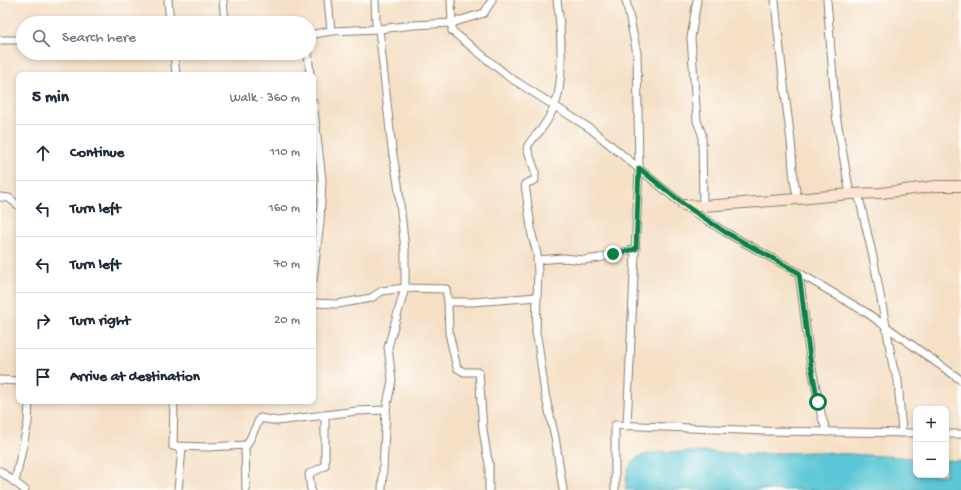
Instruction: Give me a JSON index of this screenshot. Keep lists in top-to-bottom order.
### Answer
{
  "page": {
    "search": "Search here",
    "heading": ["5 min", "Walk · 360 m"],
    "list": [
      ["Continue", "110 m"],
      ["Turn left", "160 m"],
      ["Turn left", "70 m"],
      ["Turn right", "20 m"],
      "Arrive at destination"
    ],
    "map_buttons": ["+", "−"]
  }
}
